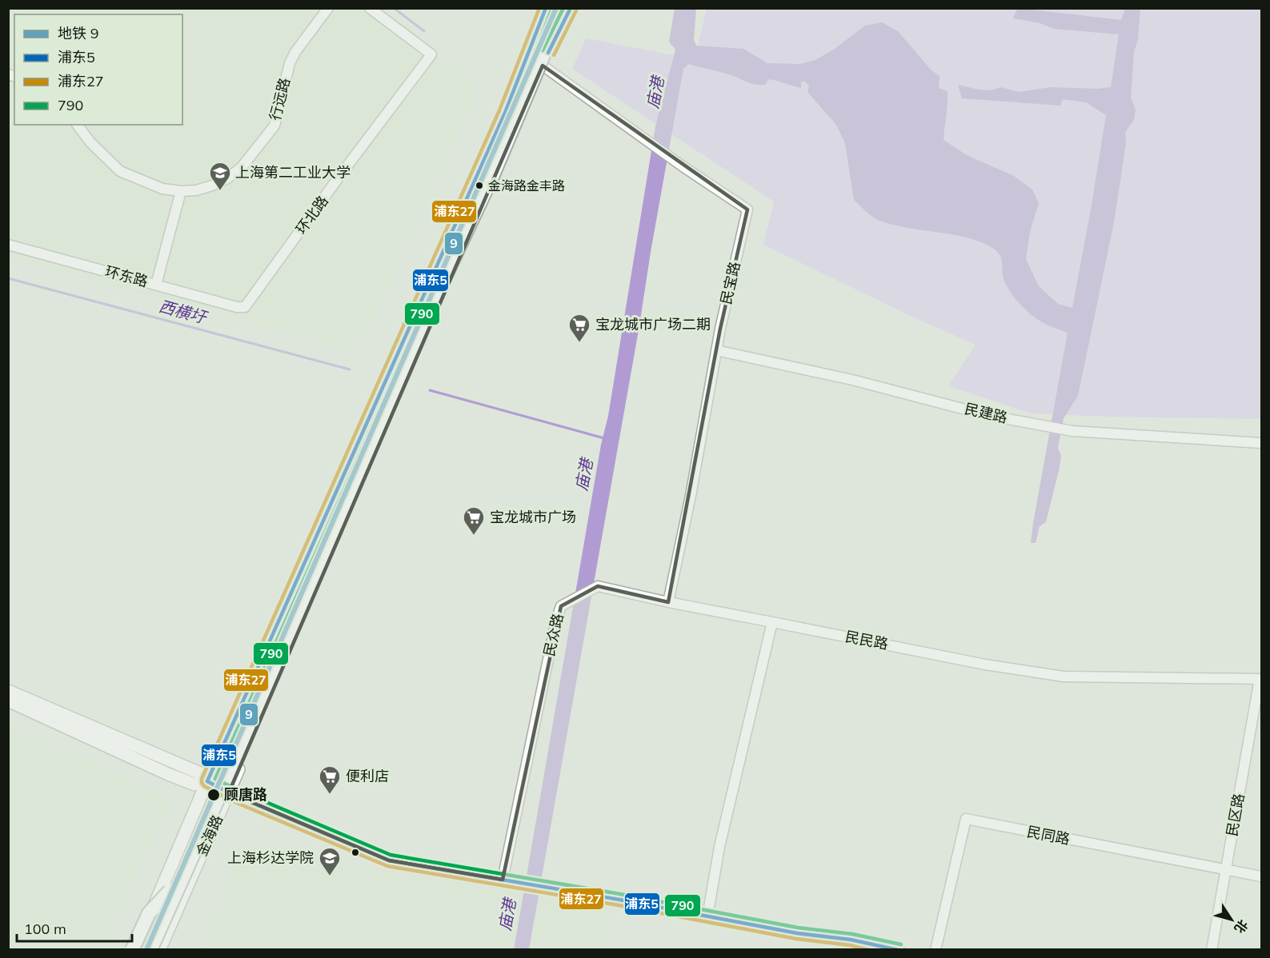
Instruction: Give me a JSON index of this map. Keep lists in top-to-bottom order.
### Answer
{
  "streets": {
    "main road": ["金海路"],
    "street": [
      "行远路",
      "环北路",
      "环东路",
      "民宝路",
      "民建路",
      "民众路",
      "民民路",
      "民区路",
      "民同路"
    ]
  },
  "crossings": [
    ["环北路", "环东路"],
    ["民宝路", "民建路"],
    ["民宝路", "民众路"],
    ["民宝路", "金海路"],
    ["民众路", "民民路"],
    ["民民路", "民区路"],
    ["民区路", "民同路"]
  ],
  "water": ["庙港", "西横圩"],
  "places": {
    "other": ["金海路金丰路", "顾唐路"],
    "school or university": ["上海第二工业大学", "上海杉达学院"],
    "supermarket": ["宝龙城市广场二期", "宝龙城市广场", "便利店"]
  },
  "lines": [
    "metro line 9",
    "transit line 浦东5",
    "transit line 浦东27",
    "transit line 790"
  ],
  "legend": [
    "地铁 9",
    "浦东5",
    "浦东27",
    "790"
  ],
  "scale_bar": "100 m",
  "north": "bottom right"
}
